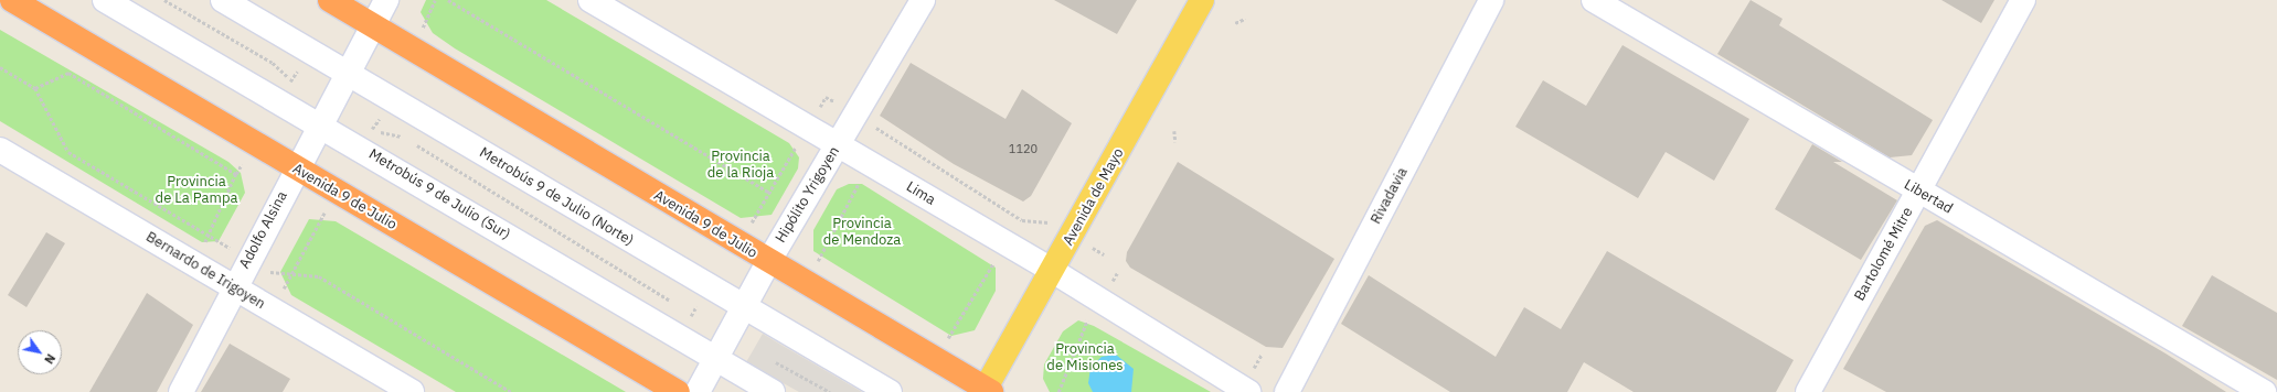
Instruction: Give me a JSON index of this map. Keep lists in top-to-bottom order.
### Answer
{
  "streets": {
    "highway": ["Avenida 9 de Julio"],
    "main road": ["Avenida de Mayo"],
    "street": [
      "Lima",
      "Metrobús 9 de Julio (Sur)",
      "Hipólito Yrigoyen",
      "Rivadavia",
      "Metrobús 9 de Julio (Norte)",
      "Libertad",
      "Adolfo Alsina",
      "Bartolomé Mitre",
      "Bernardo de Irigoyen"
    ]
  },
  "crossings": [
    ["Lima", "Hipólito Yrigoyen"],
    ["Lima", "Avenida de Mayo"],
    ["Metrobús 9 de Julio (Sur)", "Hipólito Yrigoyen"],
    ["Metrobús 9 de Julio (Sur)", "Adolfo Alsina"],
    ["Hipólito Yrigoyen", "Avenida 9 de Julio"],
    ["Hipólito Yrigoyen", "Metrobús 9 de Julio (Norte)"],
    ["Avenida 9 de Julio", "Avenida de Mayo"],
    ["Avenida 9 de Julio", "Adolfo Alsina"],
    ["Metrobús 9 de Julio (Norte)", "Adolfo Alsina"],
    ["Libertad", "Bartolomé Mitre"],
    ["Adolfo Alsina", "Bernardo de Irigoyen"]
  ],
  "parks": [
    "Provincia de la Rioja",
    "Provincia de La Pampa",
    "Provincia de Mendoza",
    "Provincia de Misiones"
  ],
  "house_numbers": ["1120"],
  "north": "bottom right"
}
